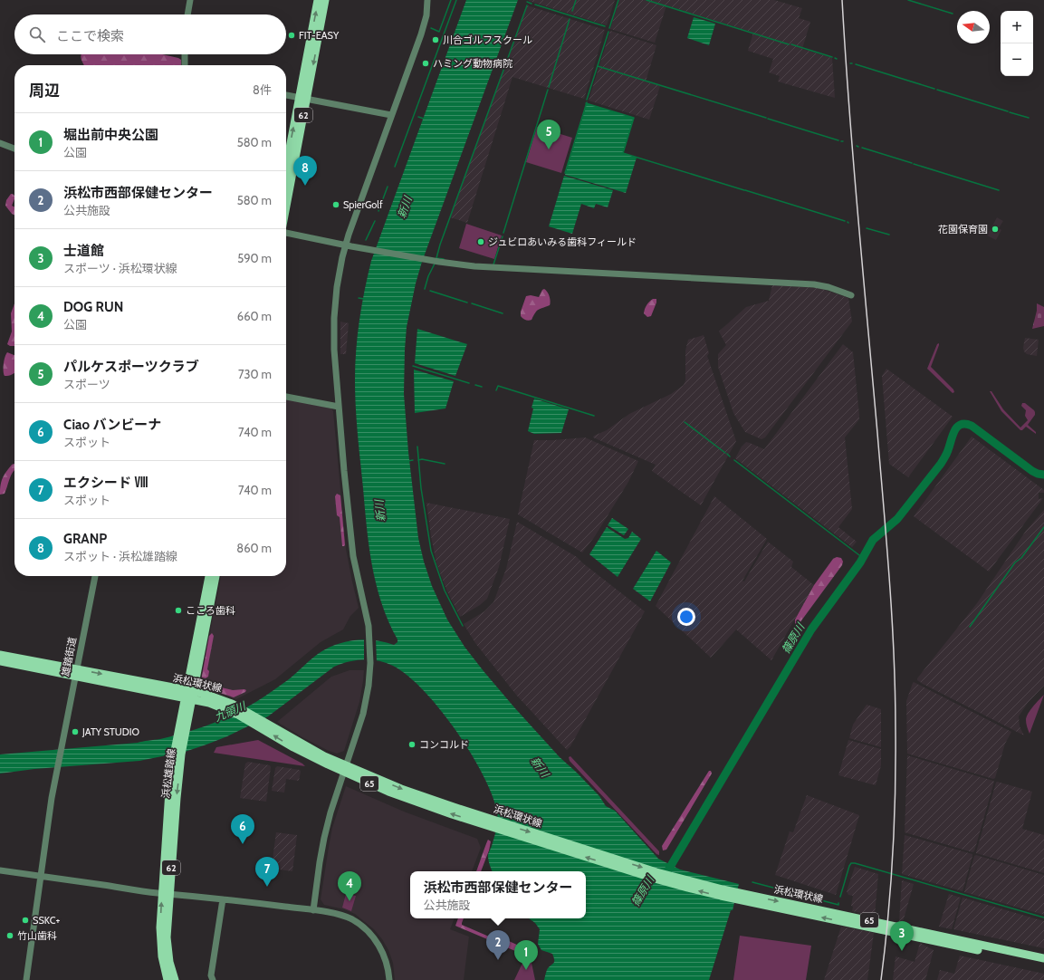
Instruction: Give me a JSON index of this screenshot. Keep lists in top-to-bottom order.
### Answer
{
  "streets": {
    "main road": [
      "62",
      "浜松環状線",
      "浜松雄踏線",
      "65"
    ],
    "street": ["雄踏街道"]
  },
  "crossings": [
    ["雄踏街道", "浜松環状線"],
    ["浜松環状線", "浜松雄踏線"]
  ],
  "water": ["新川", "篠原川", "九領川"],
  "places": [
    "FIT-EASY",
    "川合ゴルフスクール",
    "ハミング動物病院",
    "SpierGolf",
    "花園保育園",
    "ジュビロあいみる歯科フィールド",
    "こころ歯科",
    "JATY STUDIO",
    "コンコルド",
    "SSKC+",
    "竹山歯科"
  ],
  "north": "left",
  "page": {
    "map_buttons": ["+", "−"],
    "search": "ここで検索",
    "heading": ["周辺", "8件"],
    "list": [
      {
        "mark": "1",
        "name": "堀出前中央公園",
        "note": "公園",
        "value": "580 m"
      },
      {
        "mark": "2",
        "name": "浜松市西部保健センター",
        "note": "公共施設",
        "value": "580 m"
      },
      {
        "mark": "3",
        "name": "士道館",
        "note": "スポーツ · 浜松環状線",
        "value": "590 m"
      },
      {
        "mark": "4",
        "name": "DOG RUN",
        "note": "公園",
        "value": "660 m"
      },
      {
        "mark": "5",
        "name": "パルケスポーツクラブ",
        "note": "スポーツ",
        "value": "730 m"
      },
      {
        "mark": "6",
        "name": "Ciao バンビーナ",
        "note": "スポット",
        "value": "740 m"
      },
      {
        "mark": "7",
        "name": "エクシード Ⅷ",
        "note": "スポット",
        "value": "740 m"
      },
      {
        "mark": "8",
        "name": "GRANP",
        "note": "スポット · 浜松雄踏線",
        "value": "860 m"
      }
    ],
    "pins": [
      "5",
      "8",
      "6",
      "7",
      "4",
      "3",
      "2",
      "1"
    ],
    "popup": ["浜松市西部保健センター", "公共施設"]
  }
}
